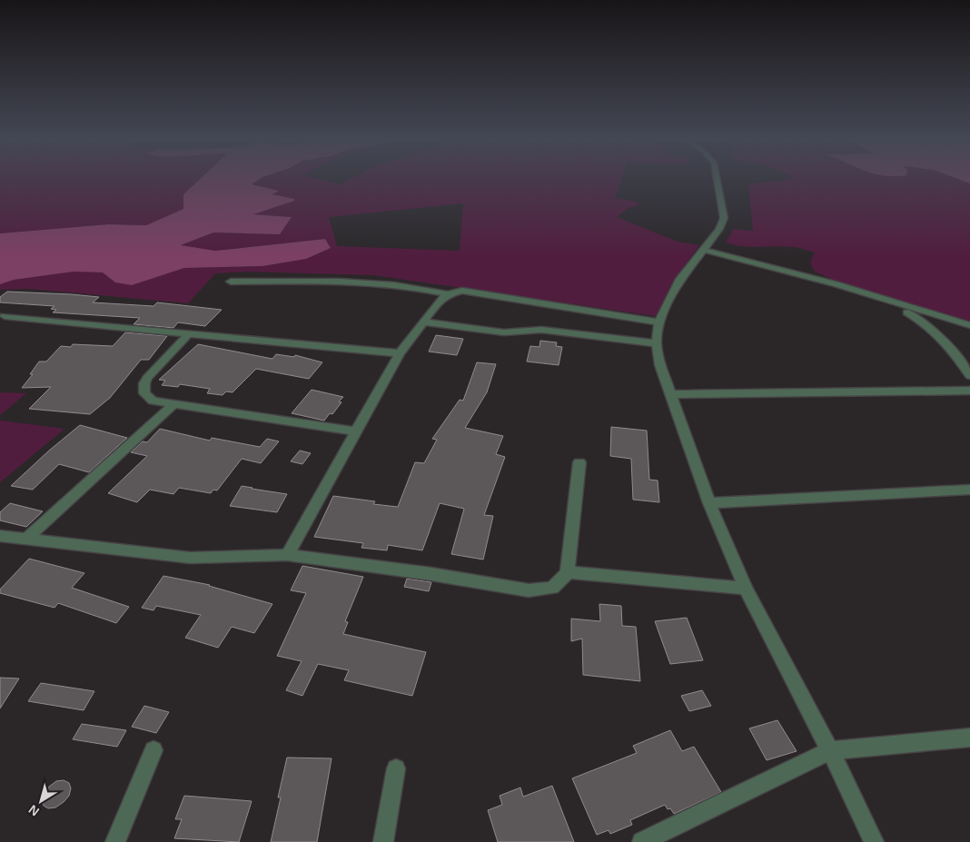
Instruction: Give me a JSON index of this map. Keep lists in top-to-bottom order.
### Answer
{
  "north": "bottom left"
}
